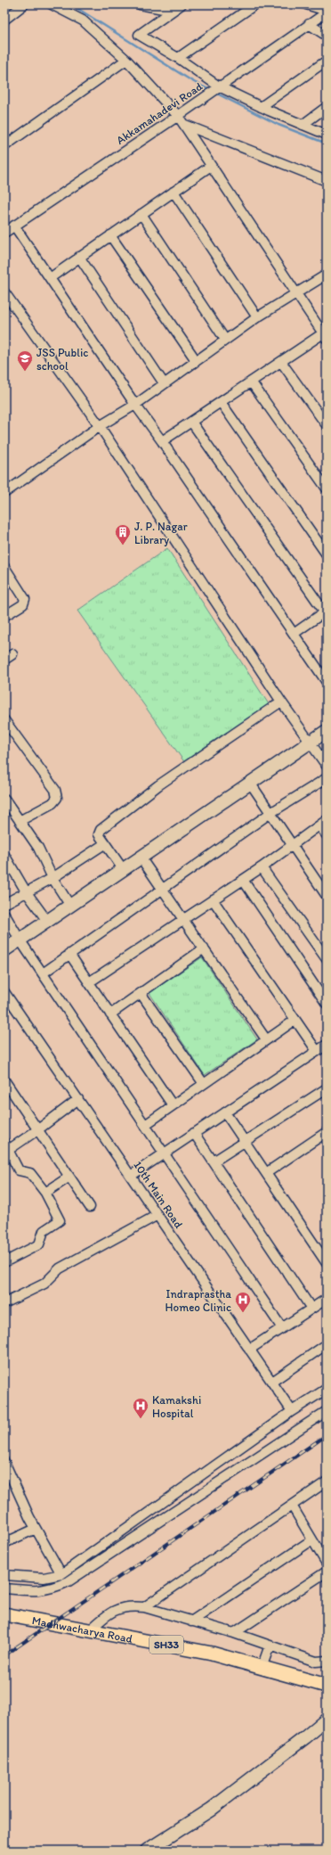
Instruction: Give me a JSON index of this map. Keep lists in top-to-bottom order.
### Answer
{
  "streets": {
    "main road": ["Madhwacharya Road", "SH33"],
    "street": ["Akkamahadevi Road", "10th Main Road"]
  },
  "places": {
    "school or university": ["JSS Public school"],
    "building": ["J. P. Nagar Library"],
    "hospital": ["Indraprastha Homeo Clinic", "Kamakshi Hospital"]
  }
}
